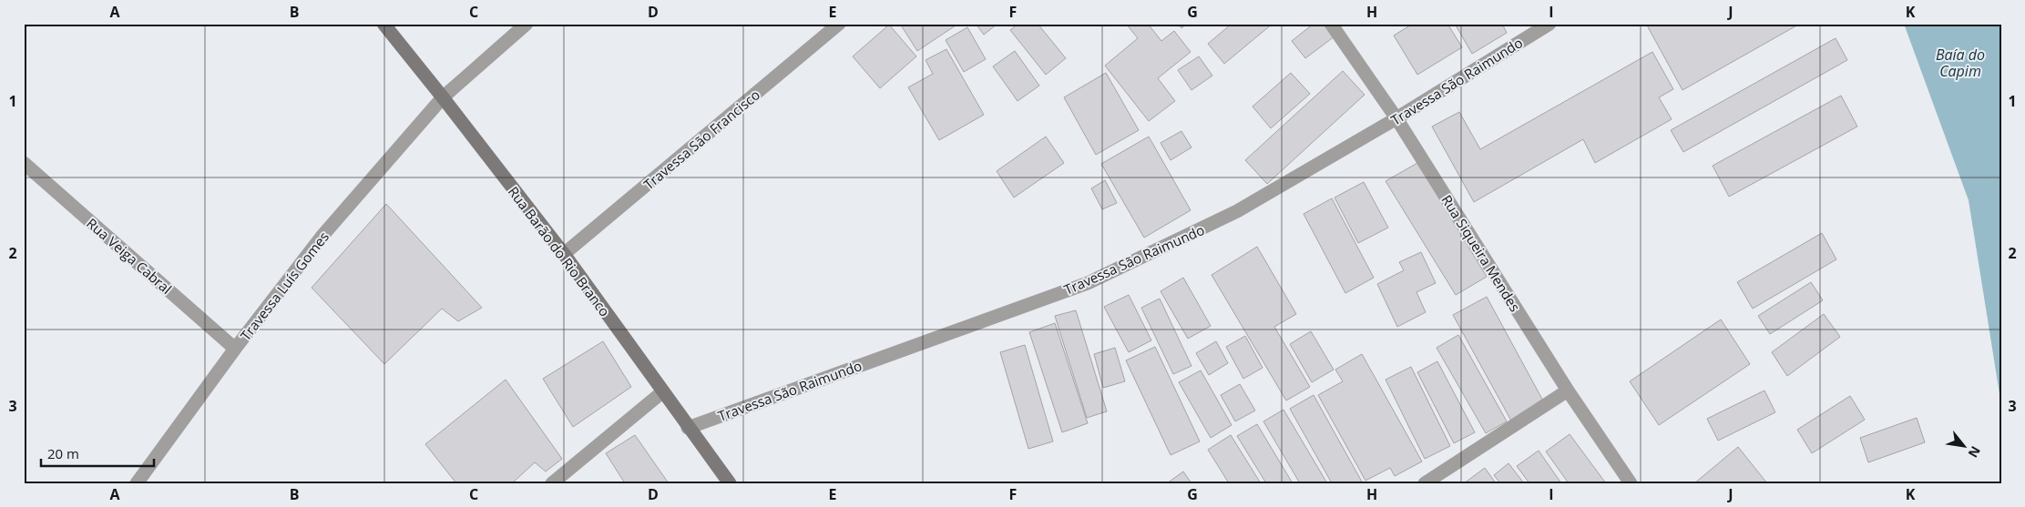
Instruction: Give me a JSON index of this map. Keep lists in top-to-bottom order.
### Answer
{
  "streets": {
    "street": [
      "Travessa São Raimundo",
      "Travessa São Francisco",
      "Rua Barão do Rio Branco",
      "Rua Siqueira Mendes",
      "Rua Veiga Cabral",
      "Travessa Luís Gomes"
    ]
  },
  "crossings": [
    ["Travessa São Raimundo", "Rua Barão do Rio Branco"],
    ["Travessa São Raimundo", "Rua Siqueira Mendes"],
    ["Travessa São Francisco", "Rua Barão do Rio Branco"],
    ["Rua Barão do Rio Branco", "Travessa Luís Gomes"],
    ["Rua Veiga Cabral", "Travessa Luís Gomes"]
  ],
  "water": ["Baía do Capim"],
  "scale_bar": "20 m",
  "north": "bottom right",
  "grid": {
    "columns": [
      "A",
      "B",
      "C",
      "D",
      "E",
      "F",
      "G",
      "H",
      "I",
      "J",
      "K"
    ],
    "rows": ["1", "2", "3"]
  }
}
